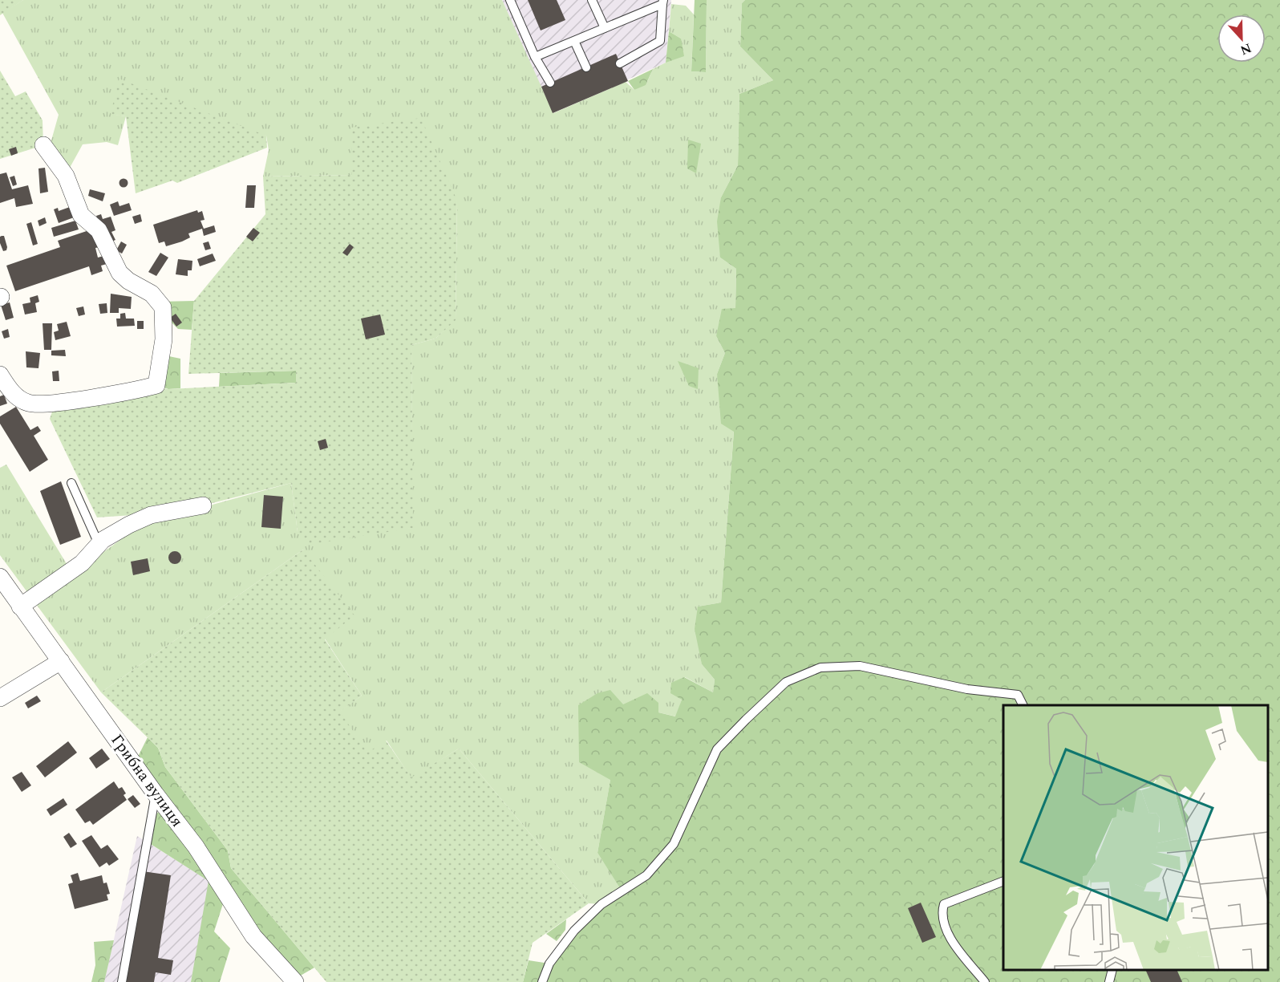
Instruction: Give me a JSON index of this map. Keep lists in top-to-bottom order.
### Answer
{
  "streets": {
    "street": ["Грибна вулиця"]
  },
  "north": "bottom"
}
